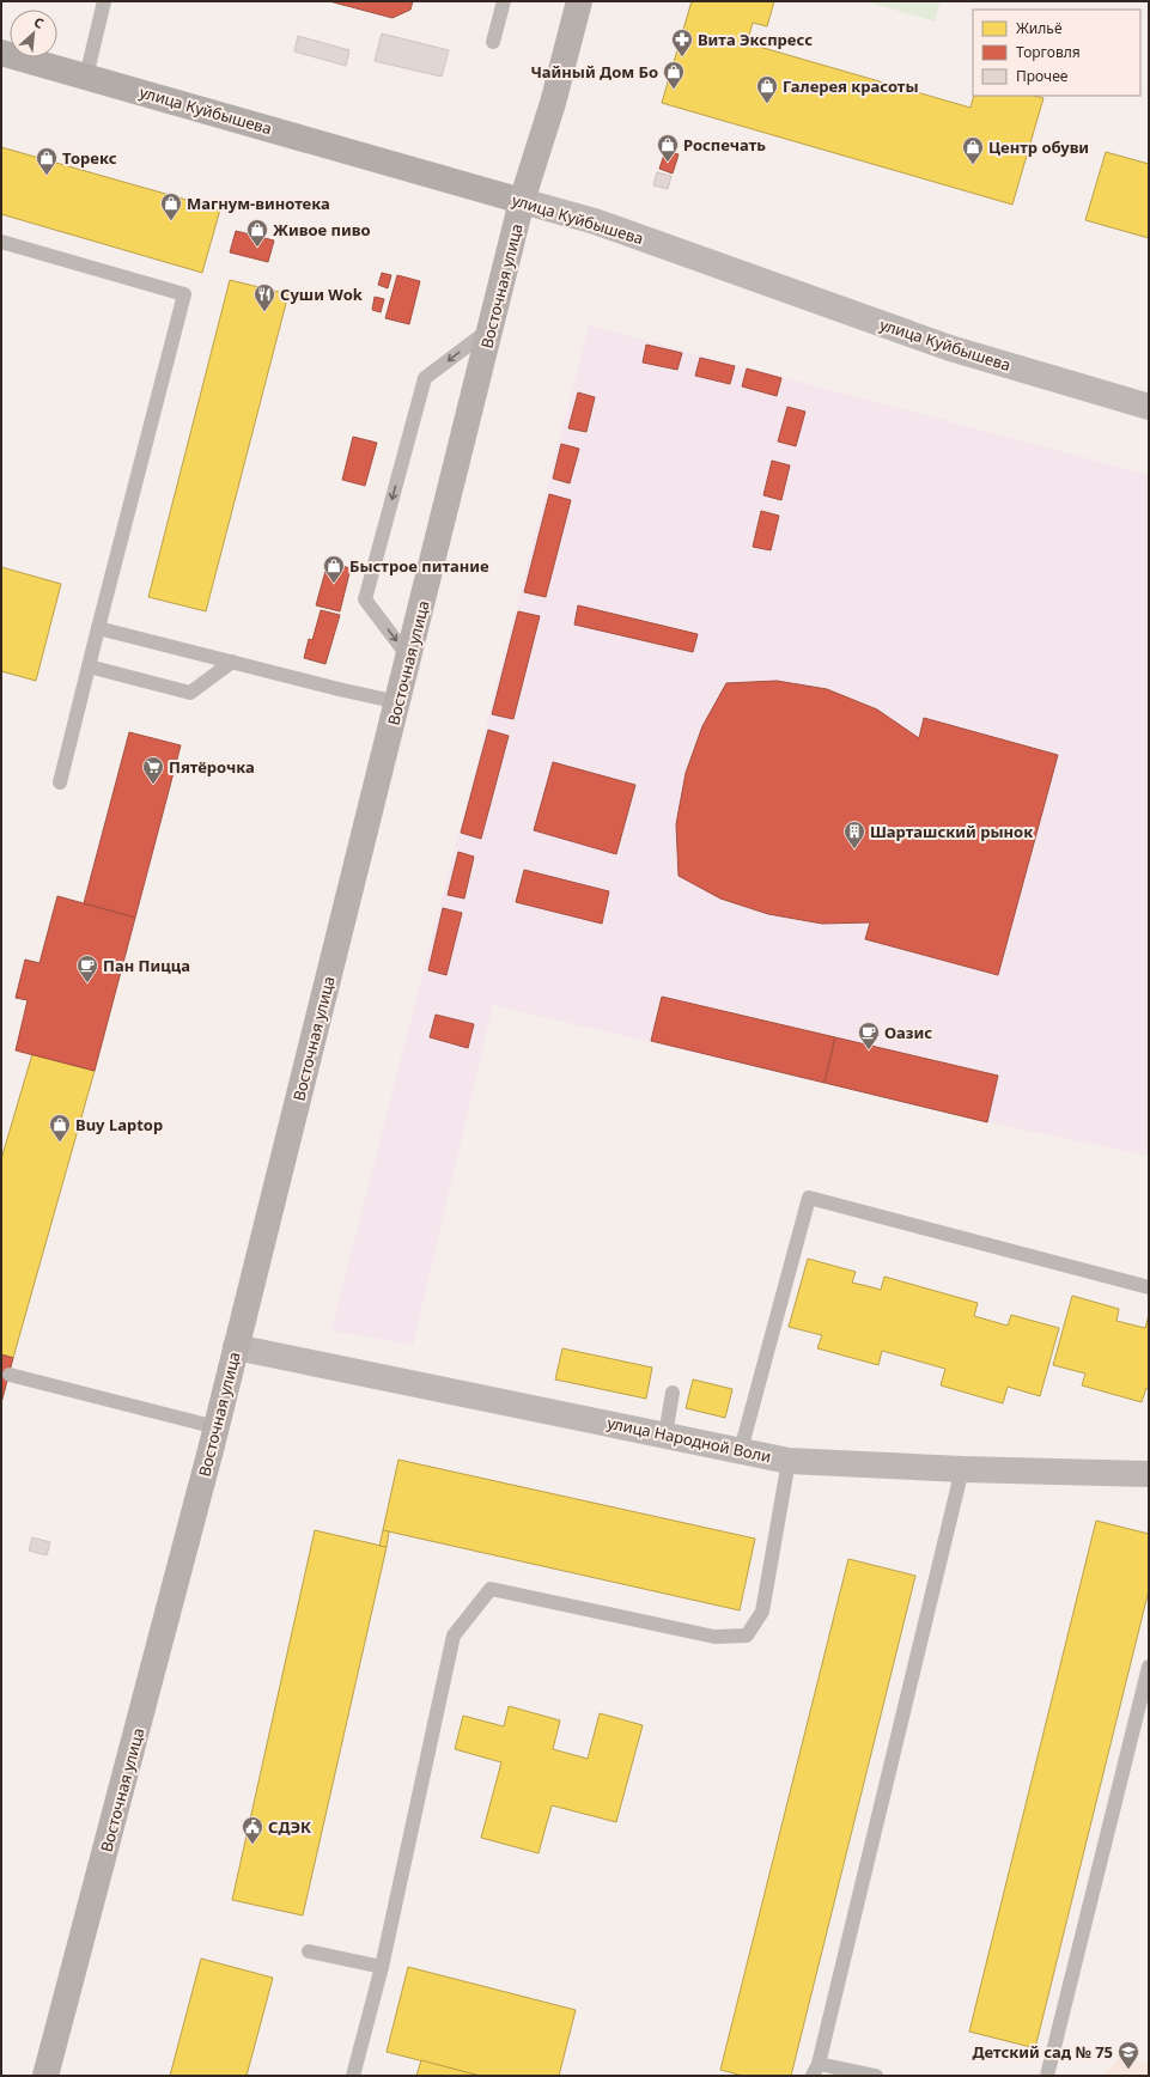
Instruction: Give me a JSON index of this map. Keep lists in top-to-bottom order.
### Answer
{
  "streets": {
    "main road": ["улица Куйбышева", "Восточная улица"],
    "street": ["улица Народной Воли"]
  },
  "crossings": [
    ["улица Куйбышева", "Восточная улица"],
    ["Восточная улица", "улица Народной Воли"]
  ],
  "places": {
    "pharmacy": ["Вита Экспресс"],
    "shop": [
      "Чайный Дом Бо",
      "Галерея красоты",
      "Роспечать",
      "Центр обуви",
      "Торекс",
      "Магнум-винотека",
      "Живое пиво",
      "Быстрое питание",
      "Buy Laptop"
    ],
    "restaurant": ["Суши Wok"],
    "supermarket": ["Пятёрочка"],
    "building": ["Шарташский рынок"],
    "cafe": ["Пан Пицца", "Оазис"],
    "public building": ["СДЭК"],
    "school or university": ["Детский сад № 75"]
  },
  "legend": ["Жильё", "Торговля", "Прочее"],
  "north": "top right"
}
